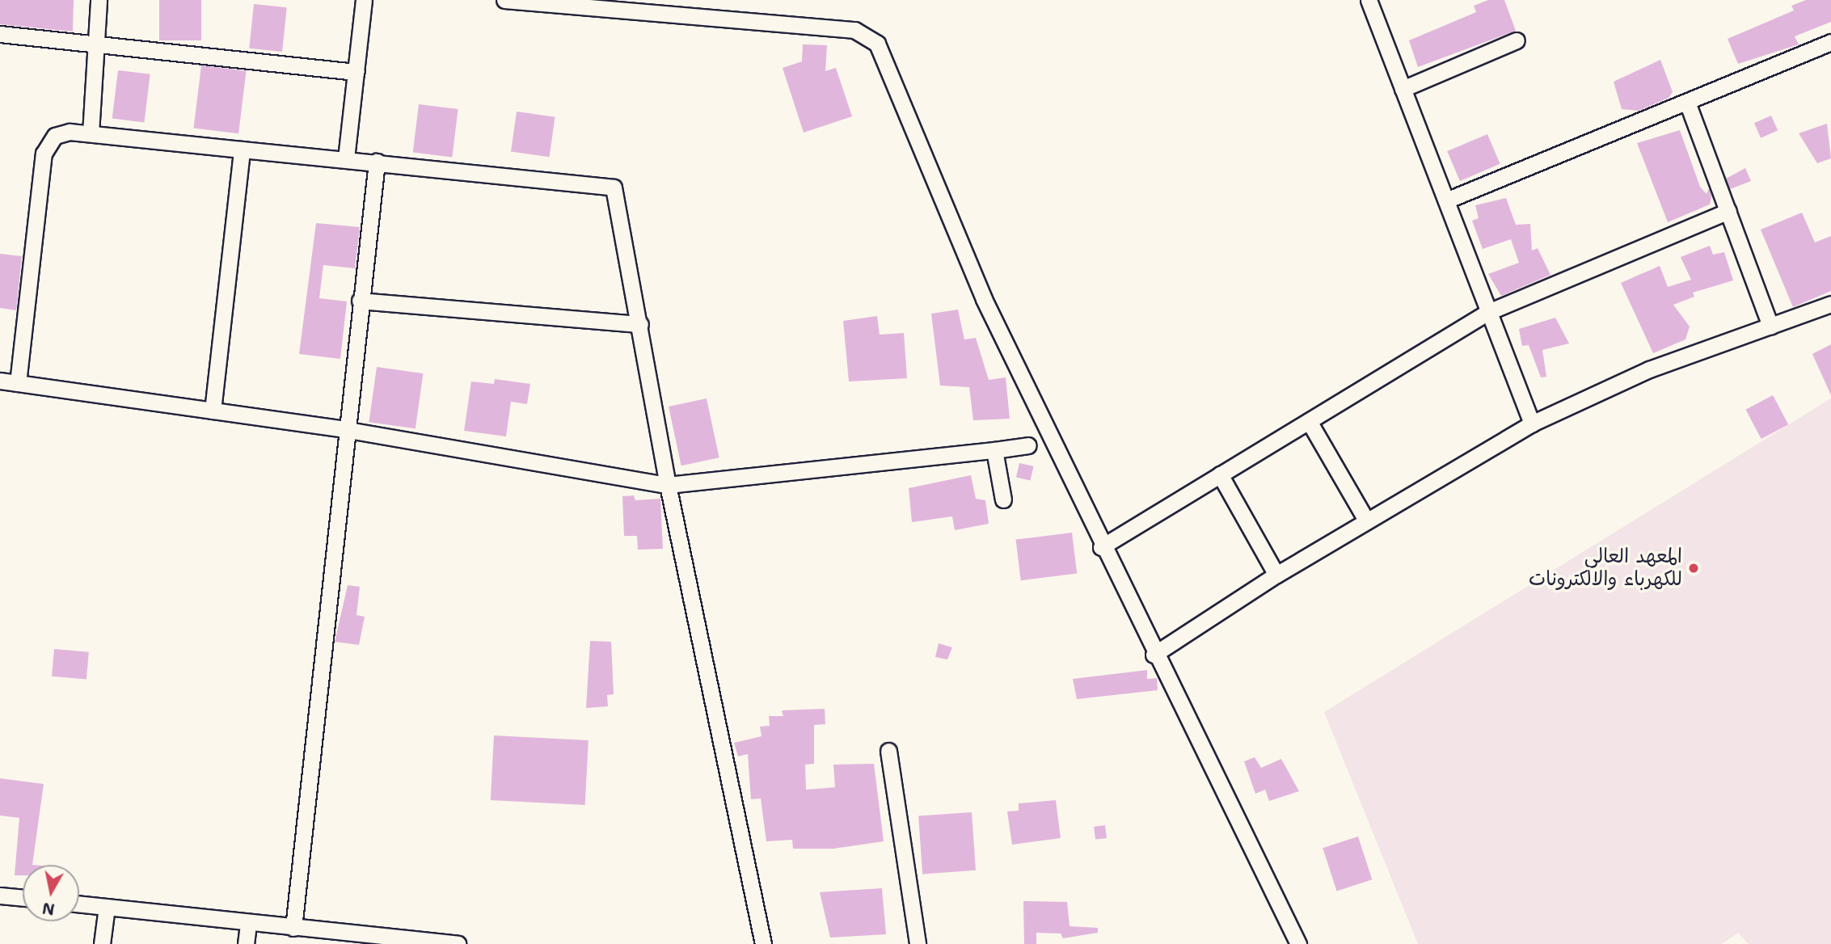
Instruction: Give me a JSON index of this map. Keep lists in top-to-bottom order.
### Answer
{
  "places": ["المعهد العالي للكهرباء والالكترونات"],
  "north": "bottom"
}
